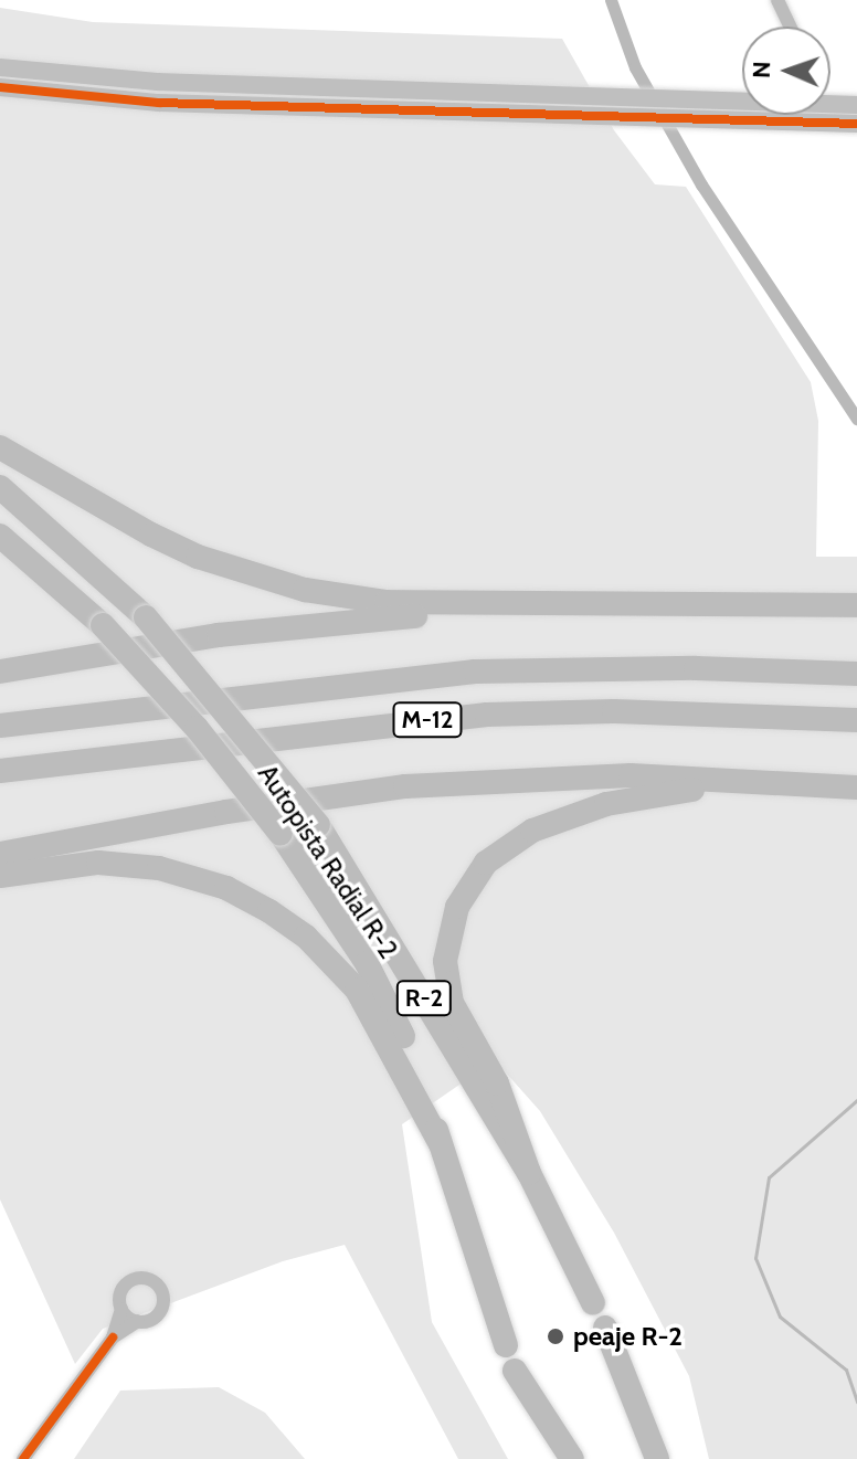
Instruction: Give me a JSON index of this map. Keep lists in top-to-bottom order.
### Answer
{
  "streets": {
    "highway": ["M-12", "Autopista Radial R-2", "R-2"]
  },
  "places": ["peaje R-2"],
  "north": "left"
}
